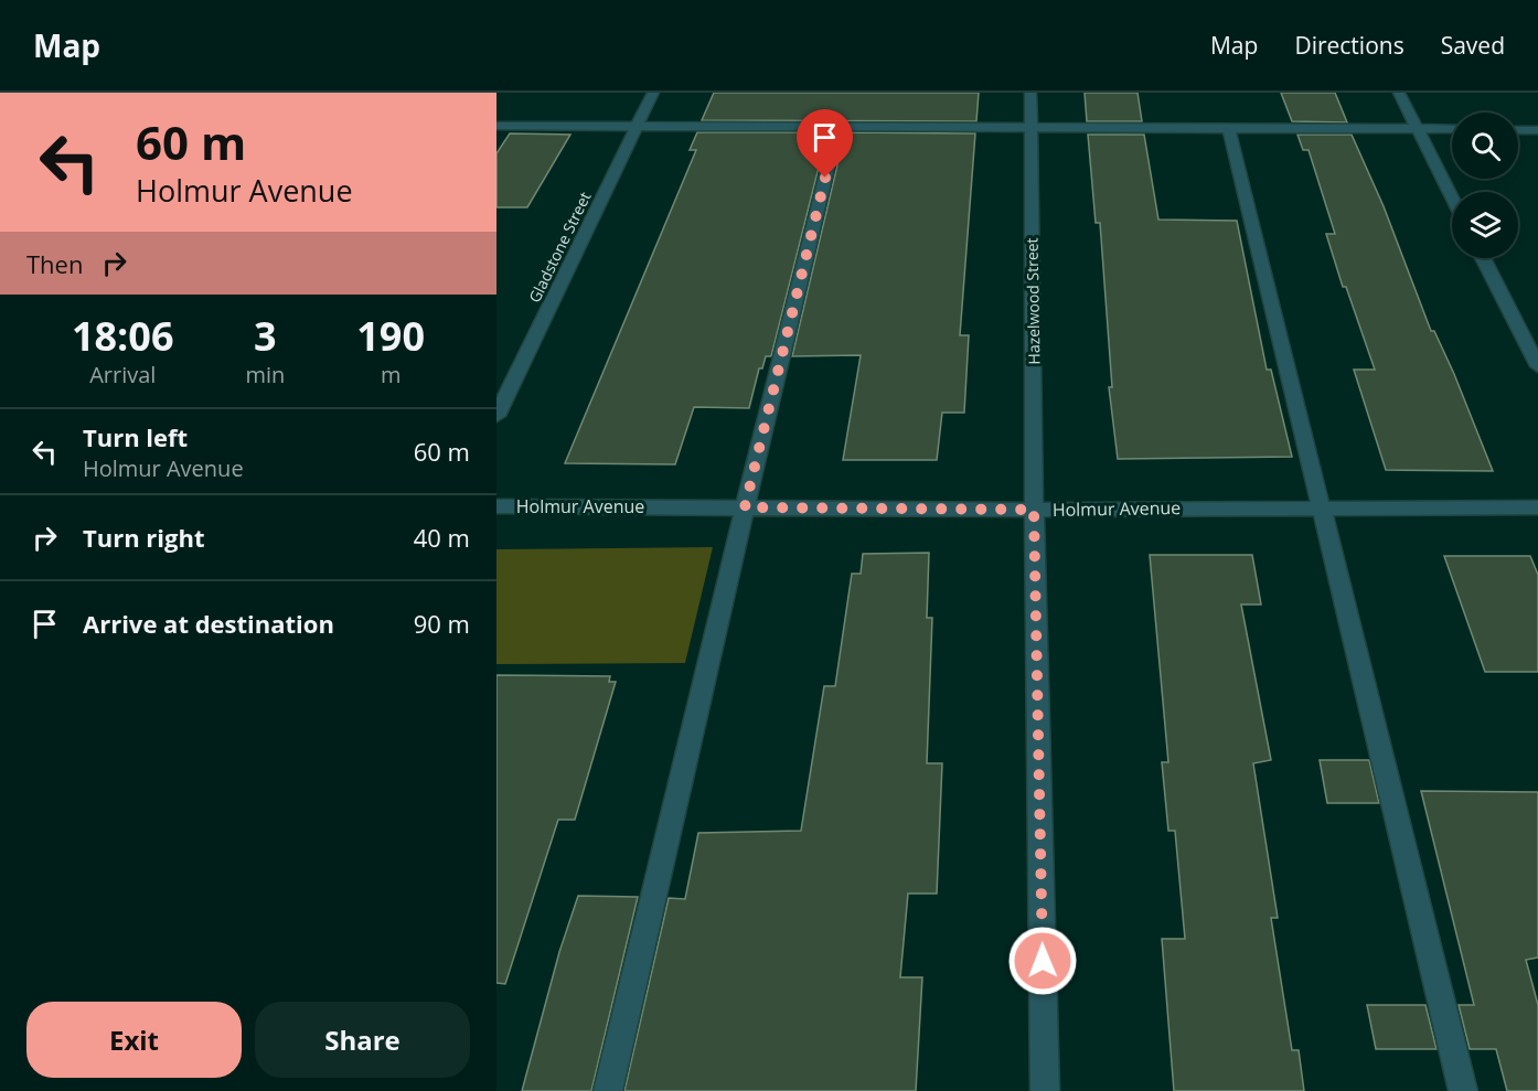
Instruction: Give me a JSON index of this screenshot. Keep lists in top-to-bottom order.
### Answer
{
  "streets": {
    "street": ["Gladstone Street", "Hazelwood Street", "Holmur Avenue"]
  },
  "crossings": [
    ["Hazelwood Street", "Holmur Avenue"]
  ],
  "page": {
    "header": "Map",
    "nav": ["Map", "Directions", "Saved"],
    "turn": ["60 m", "Holmur Avenue"],
    "then": "Then",
    "eta": [
      "18:06",
      "Arrival",
      "3",
      "min",
      "190",
      "m"
    ],
    "list": [
      {
        "name": "Turn left",
        "note": "Holmur Avenue",
        "value": "60 m"
      },
      {
        "name": "Turn right",
        "value": "40 m"
      },
      {
        "name": "Arrive at destination",
        "value": "90 m"
      }
    ],
    "buttons": ["Exit", "Share"]
  }
}
